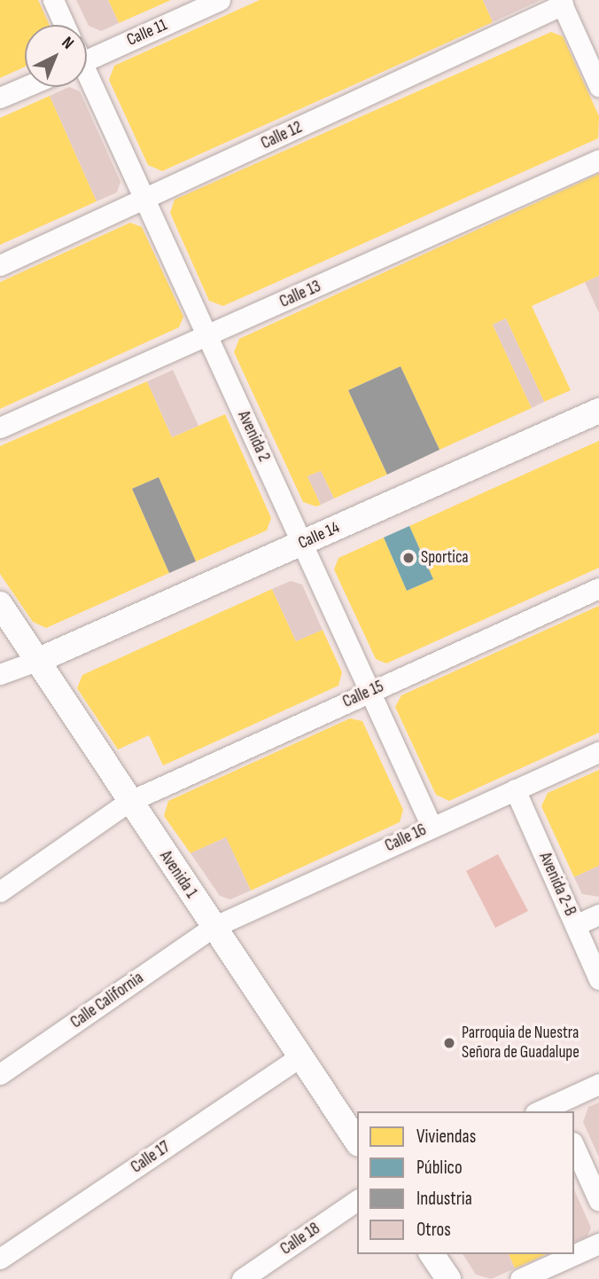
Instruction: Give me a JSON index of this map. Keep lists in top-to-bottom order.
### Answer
{
  "streets": {
    "street": [
      "Calle 11",
      "Calle 12",
      "Calle 13",
      "Avenida 2",
      "Calle 14",
      "Calle 15",
      "Calle 16",
      "Avenida 1",
      "Avenida 2-B",
      "Calle California",
      "Calle 17",
      "Calle 18"
    ]
  },
  "crossings": [
    ["Calle 12", "Avenida 2"],
    ["Calle 13", "Avenida 2"],
    ["Avenida 2", "Calle 14"],
    ["Avenida 2", "Calle 15"],
    ["Avenida 2", "Calle 16"],
    ["Calle 14", "Avenida 1"],
    ["Calle 15", "Avenida 1"],
    ["Calle 16", "Avenida 1"],
    ["Calle 16", "Avenida 2-B"],
    ["Calle 16", "Calle California"],
    ["Avenida 1", "Calle California"],
    ["Avenida 1", "Calle 17"]
  ],
  "places": ["Sportica", "Parroquia de Nuestra Señora de Guadalupe"],
  "legend": [
    "Viviendas",
    "Público",
    "Industria",
    "Otros"
  ],
  "north": "top right"
}
